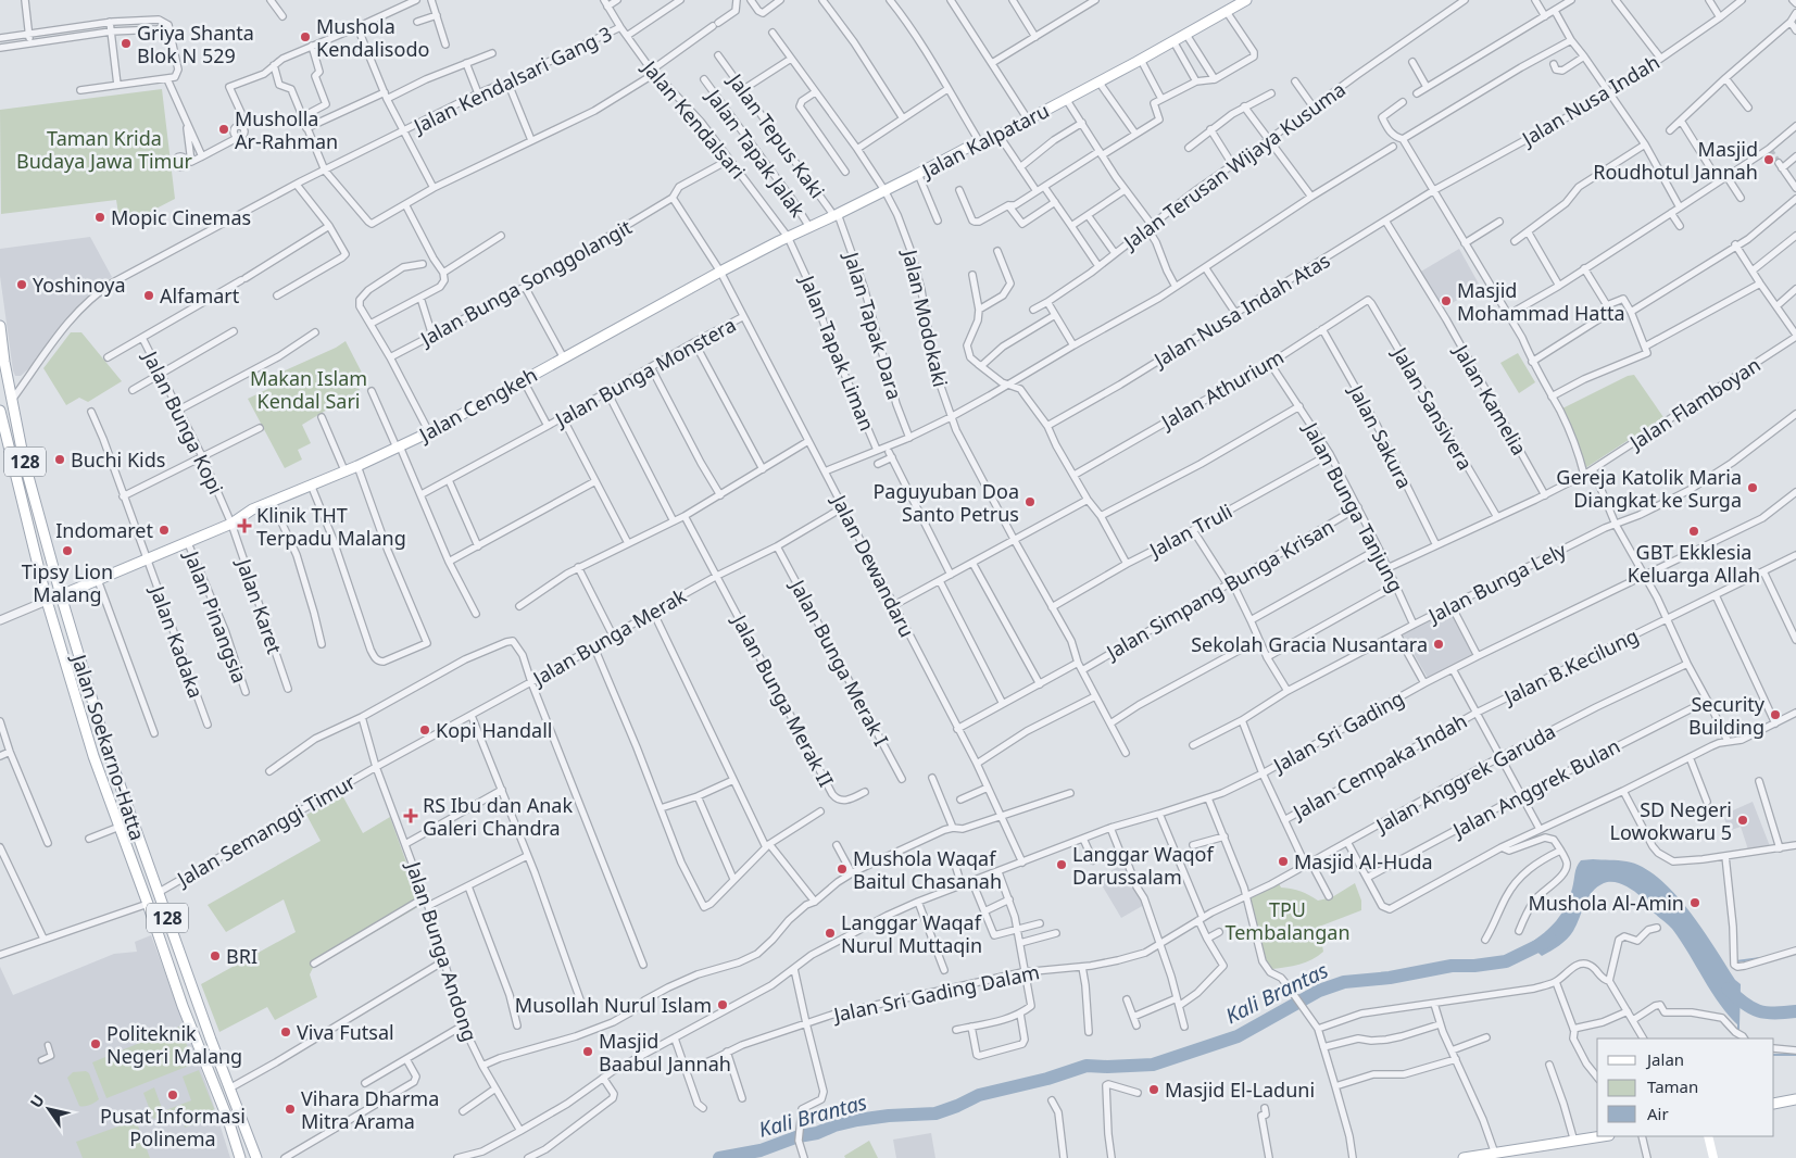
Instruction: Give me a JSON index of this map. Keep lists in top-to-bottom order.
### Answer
{
  "streets": {
    "main road": [
      "Jalan Kalpataru",
      "Jalan Cengkeh",
      "128",
      "Jalan Soekarno-Hatta"
    ],
    "street": [
      "Jalan Kendalsari Gang 3",
      "Jalan Nusa Indah",
      "Jalan Kendalsari",
      "Jalan Tepus Kaki",
      "Jalan Tapak Jalak",
      "Jalan Terusan Wijaya Kusuma",
      "Jalan Bunga Songgolangit",
      "Jalan Nusa Indah Atas",
      "Jalan Modokaki",
      "Jalan Tapak Dara",
      "Jalan Tapak Liman",
      "Jalan Bunga Monstera",
      "Jalan Athurium",
      "Jalan Kamelia",
      "Jalan Flamboyan",
      "Jalan Sansivera",
      "Jalan Bunga Kopi",
      "Jalan Sakura",
      "Jalan Bunga Tanjung",
      "Jalan Truli",
      "Jalan Dewandaru",
      "Jalan Bunga Lely",
      "Jalan Simpang Bunga Krisan",
      "Jalan Karet",
      "Jalan Pinangsia",
      "Jalan Bunga Merak",
      "Jalan Kadaka",
      "Jalan Bunga Merak I",
      "Jalan B.Kecilung",
      "Jalan Bunga Merak II",
      "Jalan Sri Gading",
      "Jalan Cempaka Indah",
      "Jalan Anggrek Garuda",
      "Jalan Anggrek Bulan",
      "Jalan Semanggi Timur",
      "Jalan Bunga Andong",
      "Jalan Sri Gading Dalam"
    ]
  },
  "crossings": [
    ["Jalan Kendalsari Gang 3", "Jalan Kendalsari"],
    ["Jalan Kendalsari Gang 3", "Jalan Soekarno-Hatta"],
    ["Jalan Nusa Indah", "Jalan Nusa Indah Atas"],
    ["Jalan Kendalsari", "Jalan Kalpataru"],
    ["Jalan Kendalsari", "Jalan Bunga Songgolangit"],
    ["Jalan Kendalsari", "Jalan Tapak Liman"],
    ["Jalan Tepus Kaki", "Jalan Kalpataru"],
    ["Jalan Tepus Kaki", "Jalan Tapak Dara"],
    ["Jalan Kalpataru", "Jalan Tapak Jalak"],
    ["Jalan Kalpataru", "Jalan Modokaki"],
    ["Jalan Kalpataru", "Jalan Tapak Dara"],
    ["Jalan Kalpataru", "Jalan Tapak Liman"],
    ["Jalan Kalpataru", "Jalan Cengkeh"],
    ["Jalan Kalpataru", "Jalan Dewandaru"],
    ["Jalan Bunga Songgolangit", "Jalan Dewandaru"],
    ["Jalan Nusa Indah Atas", "Jalan Kamelia"],
    ["Jalan Modokaki", "Jalan Truli"],
    ["Jalan Modokaki", "Jalan Simpang Bunga Krisan"],
    ["Jalan Tapak Liman", "Jalan Dewandaru"],
    ["Jalan Bunga Monstera", "Jalan Cengkeh"],
    ["Jalan Bunga Monstera", "Jalan Dewandaru"],
    ["Jalan Athurium", "Jalan Sansivera"],
    ["Jalan Athurium", "Jalan Sakura"],
    ["Jalan Athurium", "Jalan Bunga Tanjung"],
    ["Jalan Kamelia", "Jalan Flamboyan"],
    ["Jalan Flamboyan", "Jalan Sansivera"],
    ["Jalan Flamboyan", "Jalan Sakura"],
    ["Jalan Flamboyan", "Jalan Bunga Tanjung"],
    ["Jalan Cengkeh", "Jalan Bunga Kopi"],
    ["Jalan Cengkeh", "Jalan Dewandaru"],
    ["Jalan Cengkeh", "Jalan Karet"],
    ["Jalan Cengkeh", "Jalan Pinangsia"],
    ["Jalan Cengkeh", "Jalan Kadaka"],
    ["Jalan Cengkeh", "Jalan Soekarno-Hatta"],
    ["Jalan Bunga Kopi", "Jalan Karet"],
    ["Jalan Bunga Tanjung", "Jalan Truli"],
    ["Jalan Bunga Tanjung", "Jalan Bunga Lely"],
    ["Jalan Bunga Tanjung", "Jalan Simpang Bunga Krisan"],
    ["Jalan Dewandaru", "Jalan Bunga Merak"],
    ["Jalan Dewandaru", "Jalan Sri Gading"],
    ["Jalan Bunga Merak", "Jalan Bunga Merak I"],
    ["Jalan Bunga Merak", "Jalan Bunga Merak II"],
    ["Jalan Bunga Merak", "Jalan Semanggi Timur"],
    ["Jalan Bunga Merak", "Jalan Bunga Andong"],
    ["Jalan B.Kecilung", "Jalan Cempaka Indah"],
    ["Jalan Sri Gading", "Jalan Bunga Andong"],
    ["Jalan Soekarno-Hatta", "Jalan Semanggi Timur"],
    ["Jalan Anggrek Garuda", "Jalan Sri Gading Dalam"],
    ["Jalan Semanggi Timur", "Jalan Bunga Andong"]
  ],
  "water": ["Kali Brantas"],
  "parks": ["Taman Krida Budaya Jawa Timur", "Makan Islam Kendal Sari", "TPU Tembalangan"],
  "places": {
    "other": [
      "Mushola Kendalisodo",
      "Griya Shanta Blok N 529",
      "Musholla Ar-Rahman",
      "Masjid Roudhotul Jannah",
      "Mopic Cinemas",
      "Yoshinoya",
      "Alfamart",
      "Masjid Mohammad Hatta",
      "Buchi Kids",
      "Gereja Katolik Maria Diangkat ke Surga",
      "Paguyuban Doa Santo Petrus",
      "Indomaret",
      "GBT Ekklesia Keluarga Allah",
      "Tipsy Lion Malang",
      "Sekolah Gracia Nusantara",
      "Security Building",
      "Kopi Handall",
      "SD Negeri Lowokwaru 5",
      "Masjid Al-Huda",
      "Langgar Waqof Darussalam",
      "Mushola Waqaf Baitul Chasanah",
      "Mushola Al-Amin",
      "Langgar Waqaf Nurul Muttaqin",
      "BRI",
      "Musollah Nurul Islam",
      "Viva Futsal",
      "Politeknik Negeri Malang",
      "Masjid Baabul Jannah",
      "Masjid El-Laduni",
      "Pusat Informasi Polinema",
      "Vihara Dharma Mitra Arama"
    ],
    "health": ["Klinik THT Terpadu Malang", "RS Ibu dan Anak Galeri Chandra"]
  },
  "legend": ["Jalan", "Taman", "Air"],
  "north": "top left"
}
